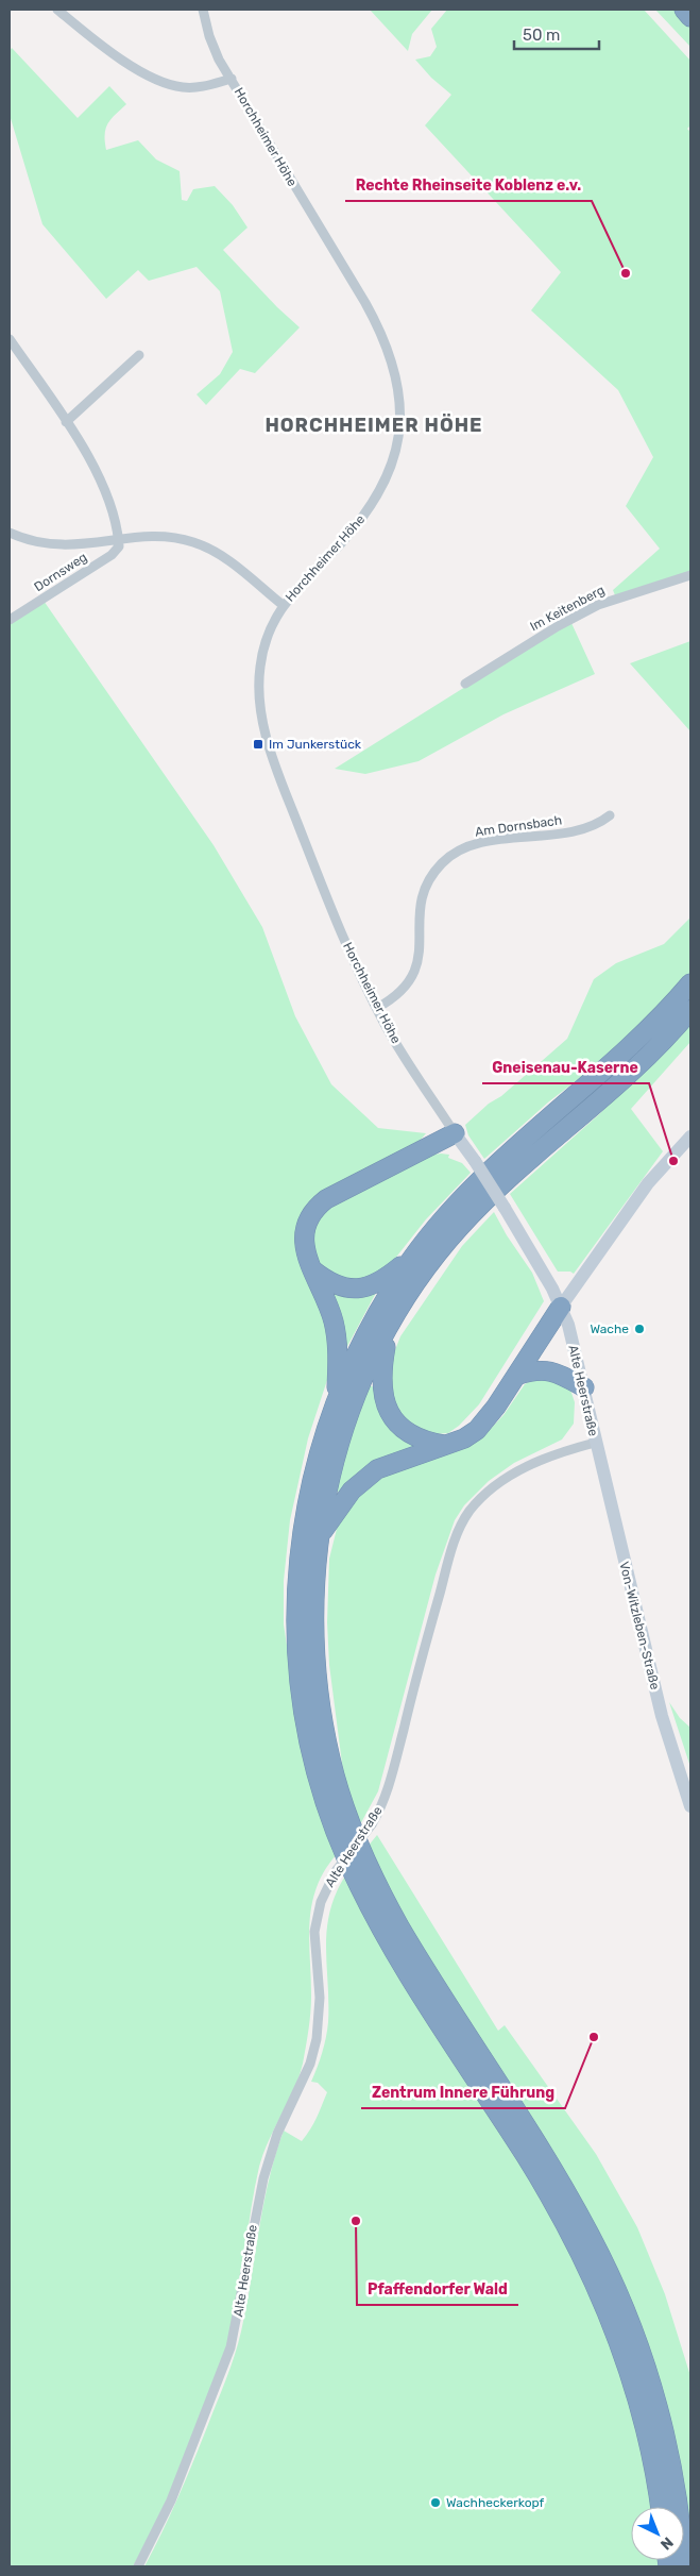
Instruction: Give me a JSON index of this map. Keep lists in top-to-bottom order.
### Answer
{
  "streets": {
    "street": [
      "Horchheimer Höhe",
      "Dornsweg",
      "Im Keitenberg",
      "Am Dornsbach",
      "Alte Heerstraße",
      "Von-Witzleben-Straße"
    ]
  },
  "crossings": [
    ["Horchheimer Höhe", "Am Dornsbach"],
    ["Horchheimer Höhe", "Alte Heerstraße"],
    ["Alte Heerstraße", "Von-Witzleben-Straße"]
  ],
  "districts": ["HORCHHEIMER HÖHE"],
  "places": {
    "other": [
      "Rechte Rheinseite Koblenz e.v.",
      "Gneisenau-Kaserne",
      "Wache",
      "Zentrum Innere Führung",
      "Pfaffendorfer Wald",
      "Wachheckerkopf"
    ],
    "transit": ["Im Junkerstück"]
  },
  "scale_bar": "50 m",
  "north": "bottom right"
}
